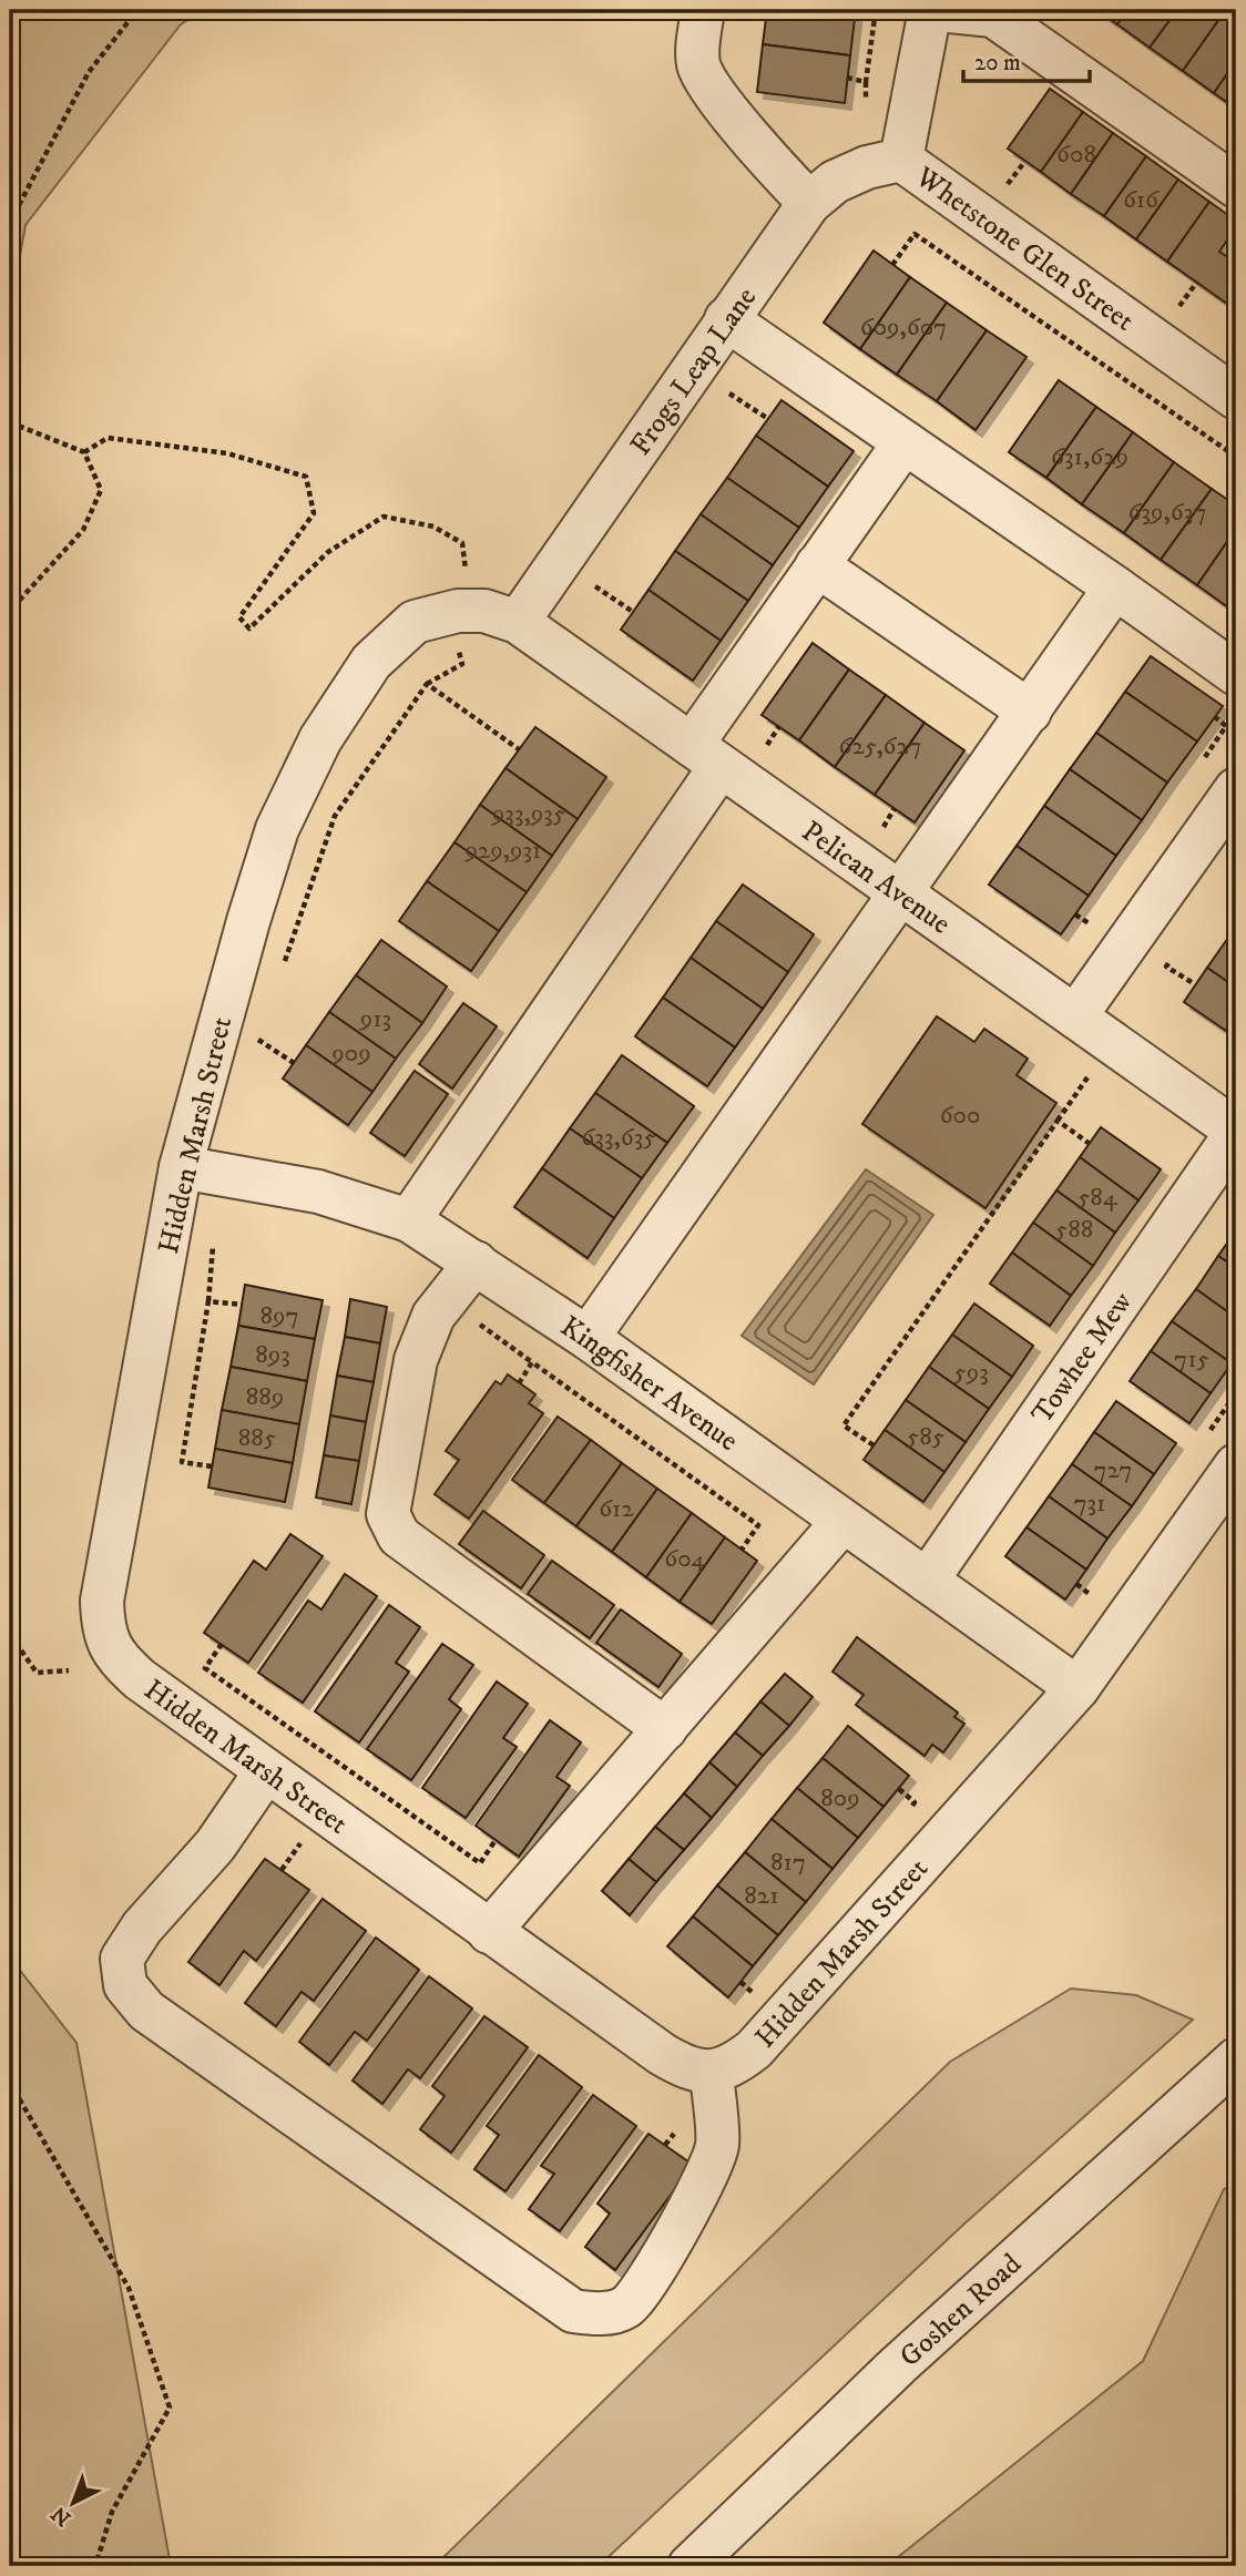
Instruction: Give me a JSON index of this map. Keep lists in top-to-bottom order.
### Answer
{
  "streets": {
    "street": [
      "Whetstone Glen Street",
      "Frogs Leap Lane",
      "Pelican Avenue",
      "Hidden Marsh Street",
      "Towhee Mew",
      "Kingfisher Avenue",
      "Goshen Road"
    ]
  },
  "crossings": [
    ["Whetstone Glen Street", "Frogs Leap Lane"],
    ["Frogs Leap Lane", "Pelican Avenue"],
    ["Frogs Leap Lane", "Hidden Marsh Street"],
    ["Pelican Avenue", "Hidden Marsh Street"],
    ["Pelican Avenue", "Towhee Mew"],
    ["Hidden Marsh Street", "Kingfisher Avenue"],
    ["Towhee Mew", "Kingfisher Avenue"]
  ],
  "house_numbers": [
    "608",
    "616",
    "609,607",
    "631,629",
    "639,637",
    "625,627",
    "933,935",
    "929,931",
    "913",
    "909",
    "600",
    "633,635",
    "584",
    "588",
    "897",
    "893",
    "715",
    "593",
    "889",
    "585",
    "885",
    "727",
    "731",
    "612",
    "604",
    "809",
    "817",
    "821"
  ],
  "scale_bar": "20 m",
  "north": "bottom left"
}
